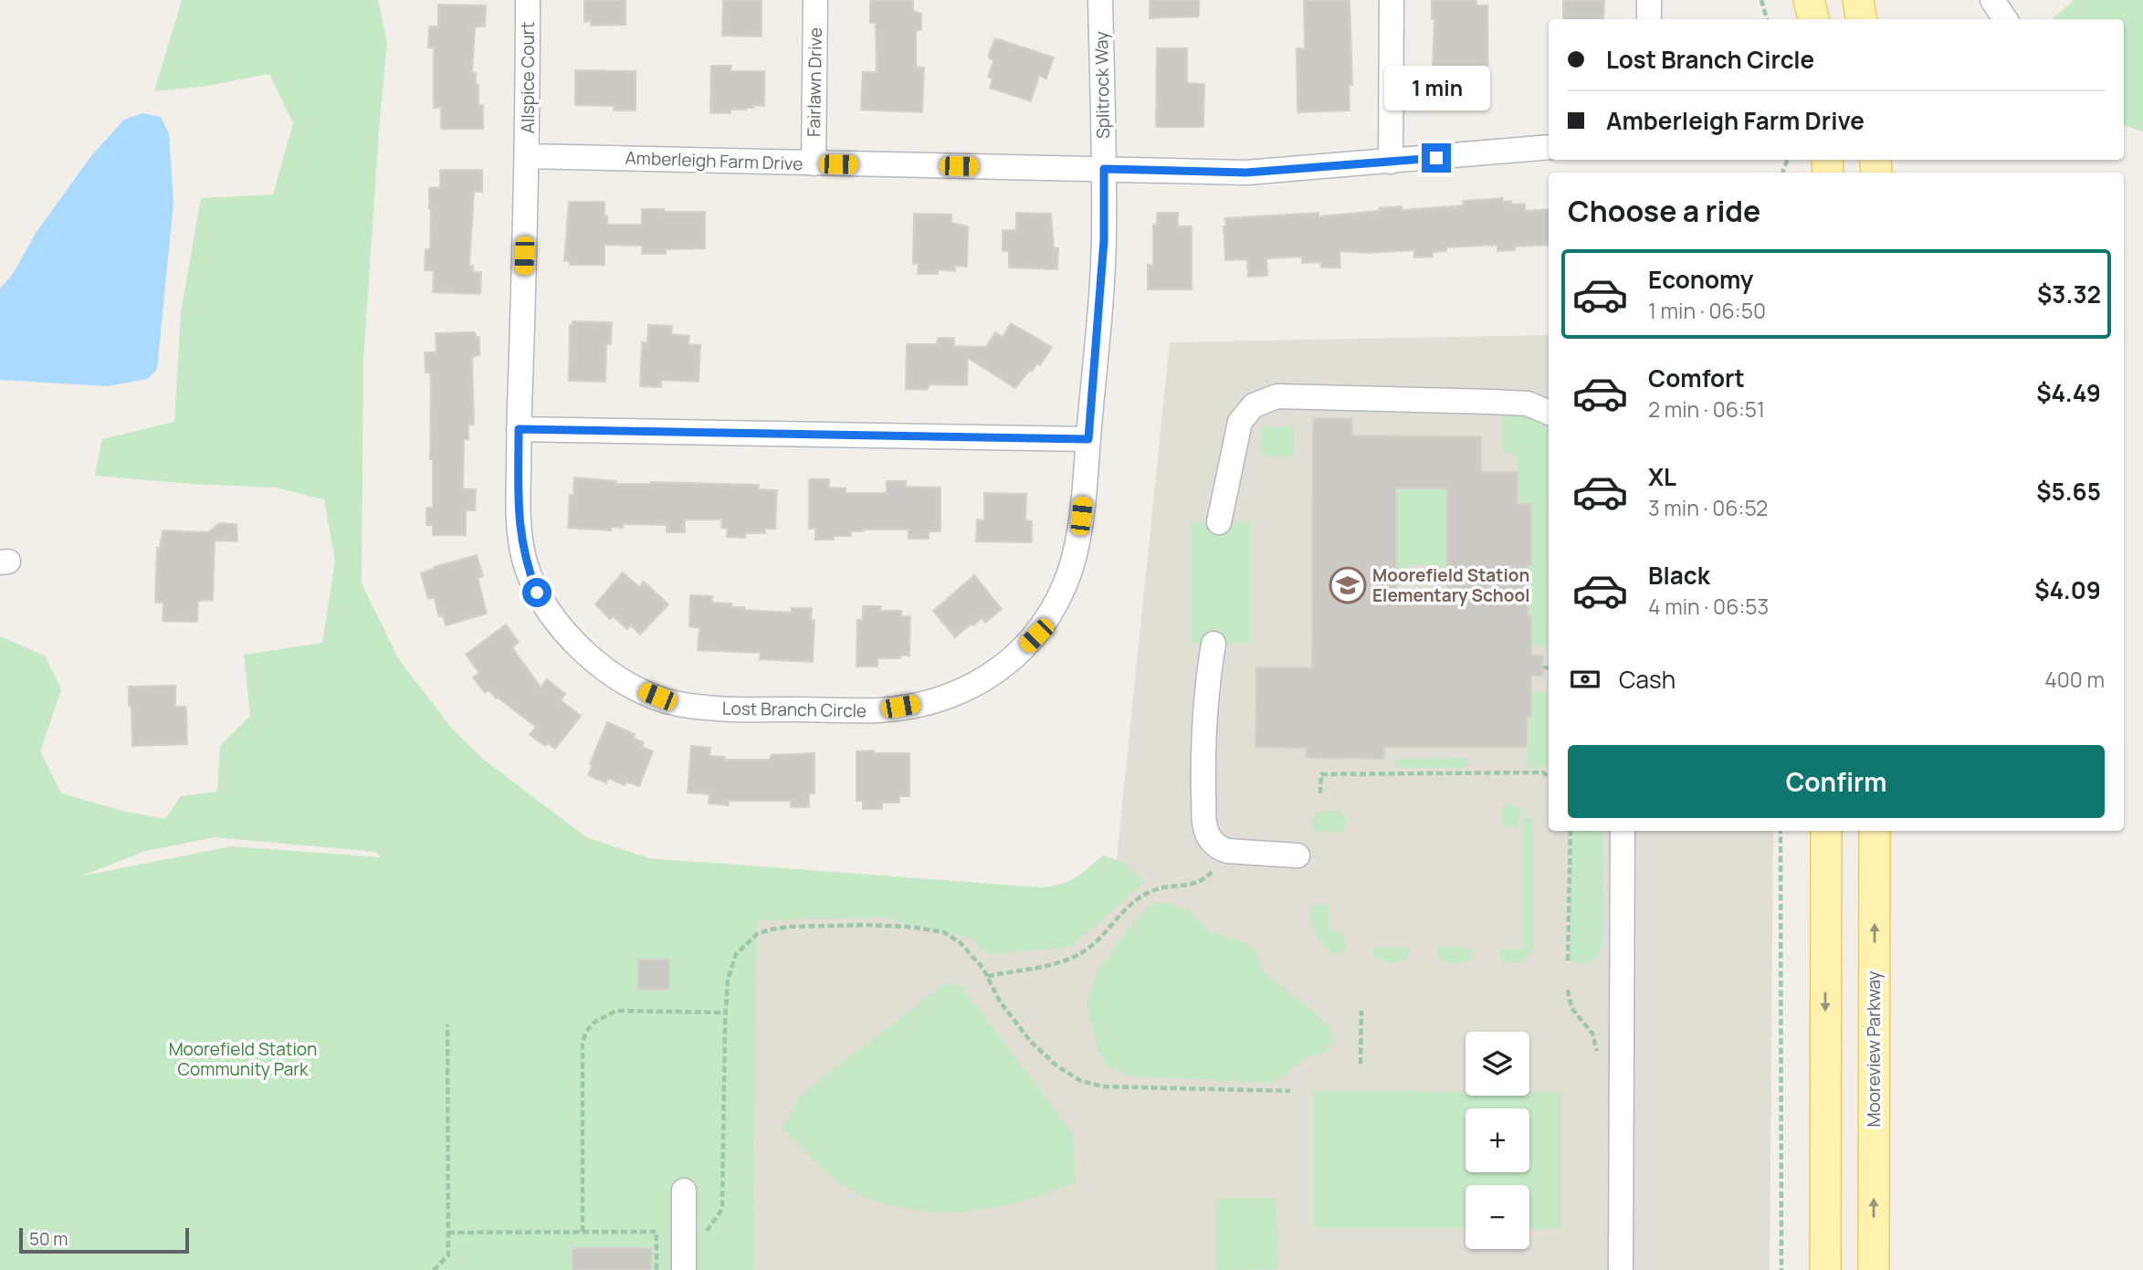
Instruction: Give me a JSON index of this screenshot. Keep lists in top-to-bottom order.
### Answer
{
  "streets": {
    "main road": ["Mooreview Parkway"],
    "street": [
      "Allspice Court",
      "Fairlawn Drive",
      "Splitrock Way",
      "Amberleigh Farm Drive",
      "Lost Branch Circle"
    ]
  },
  "crossings": [
    ["Allspice Court", "Amberleigh Farm Drive"],
    ["Allspice Court", "Lost Branch Circle"],
    ["Fairlawn Drive", "Amberleigh Farm Drive"],
    ["Splitrock Way", "Amberleigh Farm Drive"],
    ["Splitrock Way", "Lost Branch Circle"],
    ["Amberleigh Farm Drive", "Lost Branch Circle"]
  ],
  "parks": ["Moorefield Station Community Park"],
  "places": {
    "school or university": ["Moorefield Station Elementary School"]
  },
  "scale_bar": "50 m",
  "page": {
    "banner": ["Lost Branch Circle", "Amberleigh Farm Drive"],
    "bubble": "1 min",
    "heading": "Choose a ride",
    "list": [
      {
        "name": "Economy",
        "note": "1 min · 06:50",
        "value": "$3.32"
      },
      {
        "name": "Comfort",
        "note": "2 min · 06:51",
        "value": "$4.49"
      },
      {
        "name": "XL",
        "note": "3 min · 06:52",
        "value": "$5.65"
      },
      {
        "name": "Black",
        "note": "4 min · 06:53",
        "value": "$4.09"
      }
    ],
    "pay": ["Cash", "400 m"],
    "buttons": "Confirm",
    "map_buttons": ["+", "−"],
    "scale": "50 m"
  }
}
